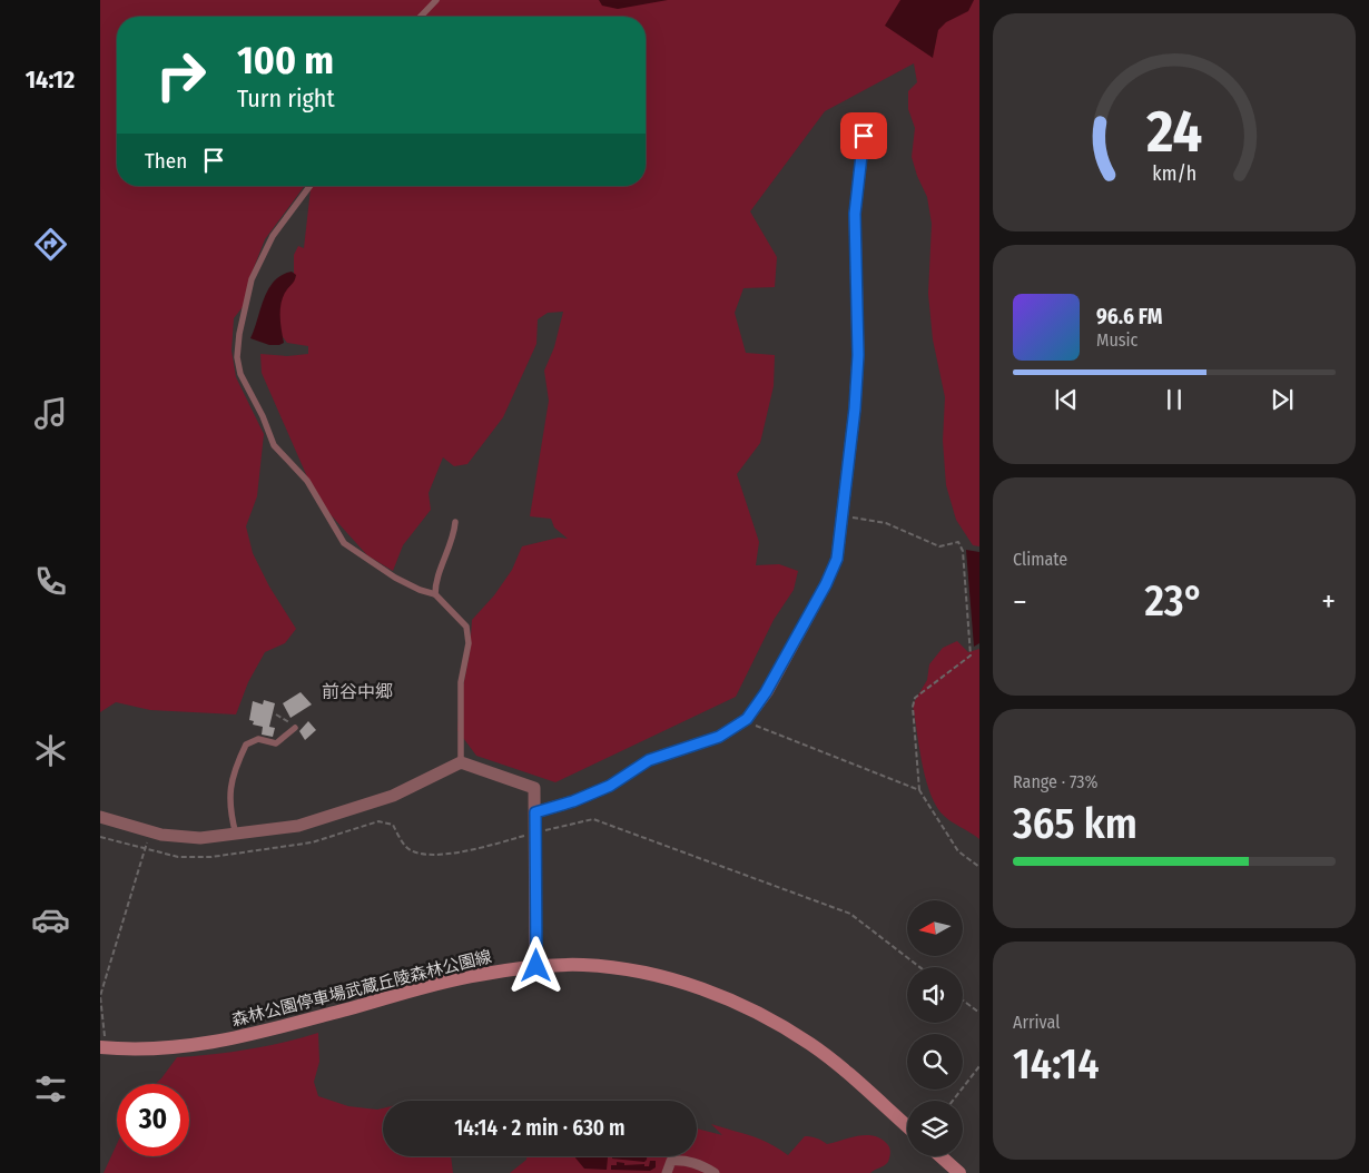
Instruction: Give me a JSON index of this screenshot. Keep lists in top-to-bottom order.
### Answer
{
  "streets": {
    "main road": ["森林公園停車場武蔵丘陵森林公園線"]
  },
  "districts": ["前谷中郷"],
  "north": "left",
  "page": {
    "tabs": "14:12",
    "turn": ["100 m", "Turn right"],
    "then": "Then",
    "song": ["96.6 FM", "Music"],
    "tile": [
      "Climate",
      ["Range · 73%", "365 km"],
      ["Arrival", "14:14"]
    ],
    "heat": ["−", "23°", "+"],
    "limit": "30",
    "trip": "14:14 · 2 min · 630 m",
    "gauge": ["24", "km/h"]
  }
}
